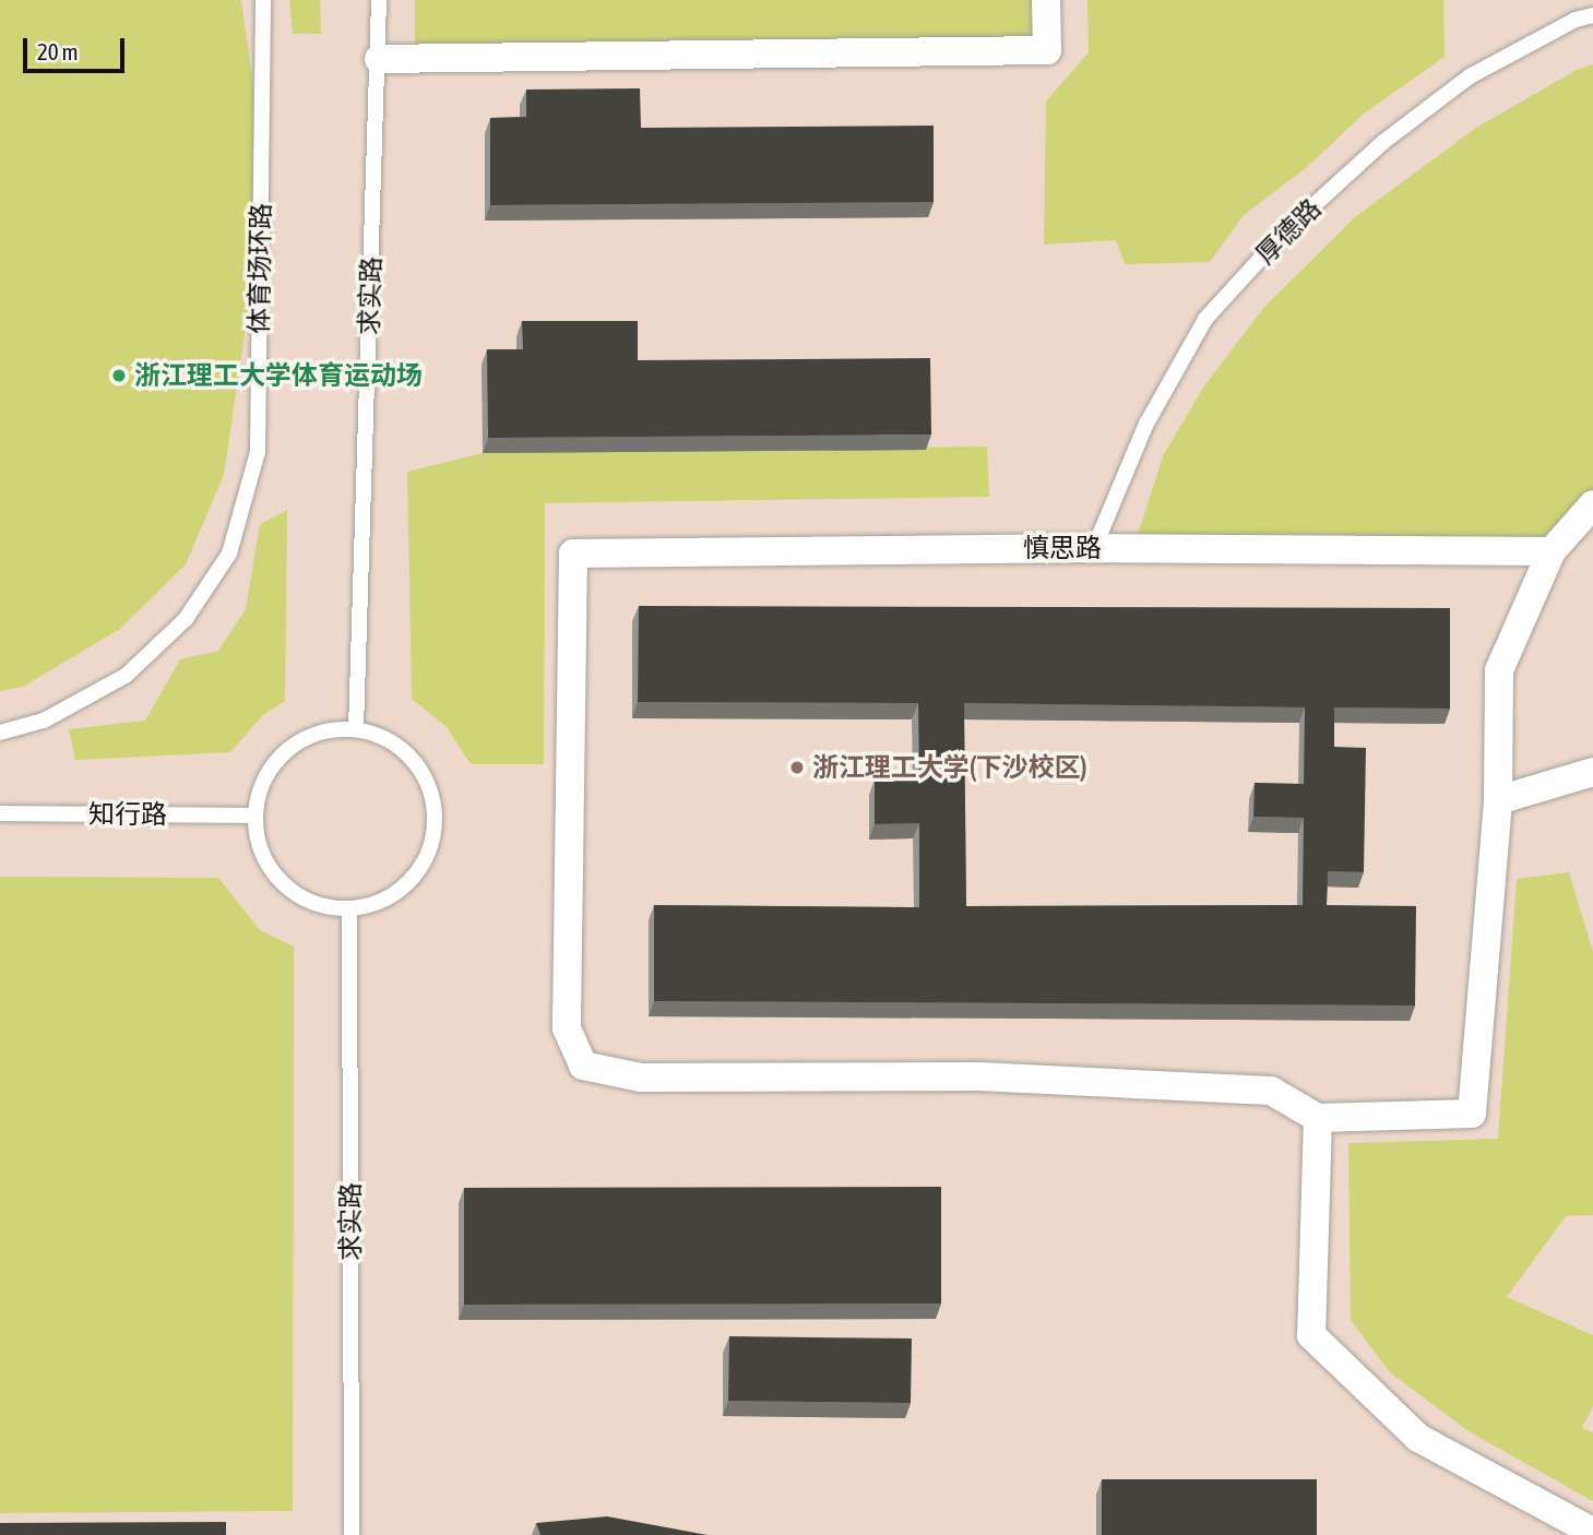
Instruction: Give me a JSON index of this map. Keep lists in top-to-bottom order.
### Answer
{
  "streets": {
    "street": ["慎思路"],
    "lane": [
      "厚德路",
      "体育场环路",
      "求实路",
      "知行路"
    ]
  },
  "crossings": [
    ["厚德路", "慎思路"],
    ["求实路", "知行路"]
  ],
  "places": ["浙江理工大学体育运动场", "浙江理工大学(下沙校区)"],
  "scale_bar": "20 m"
}
